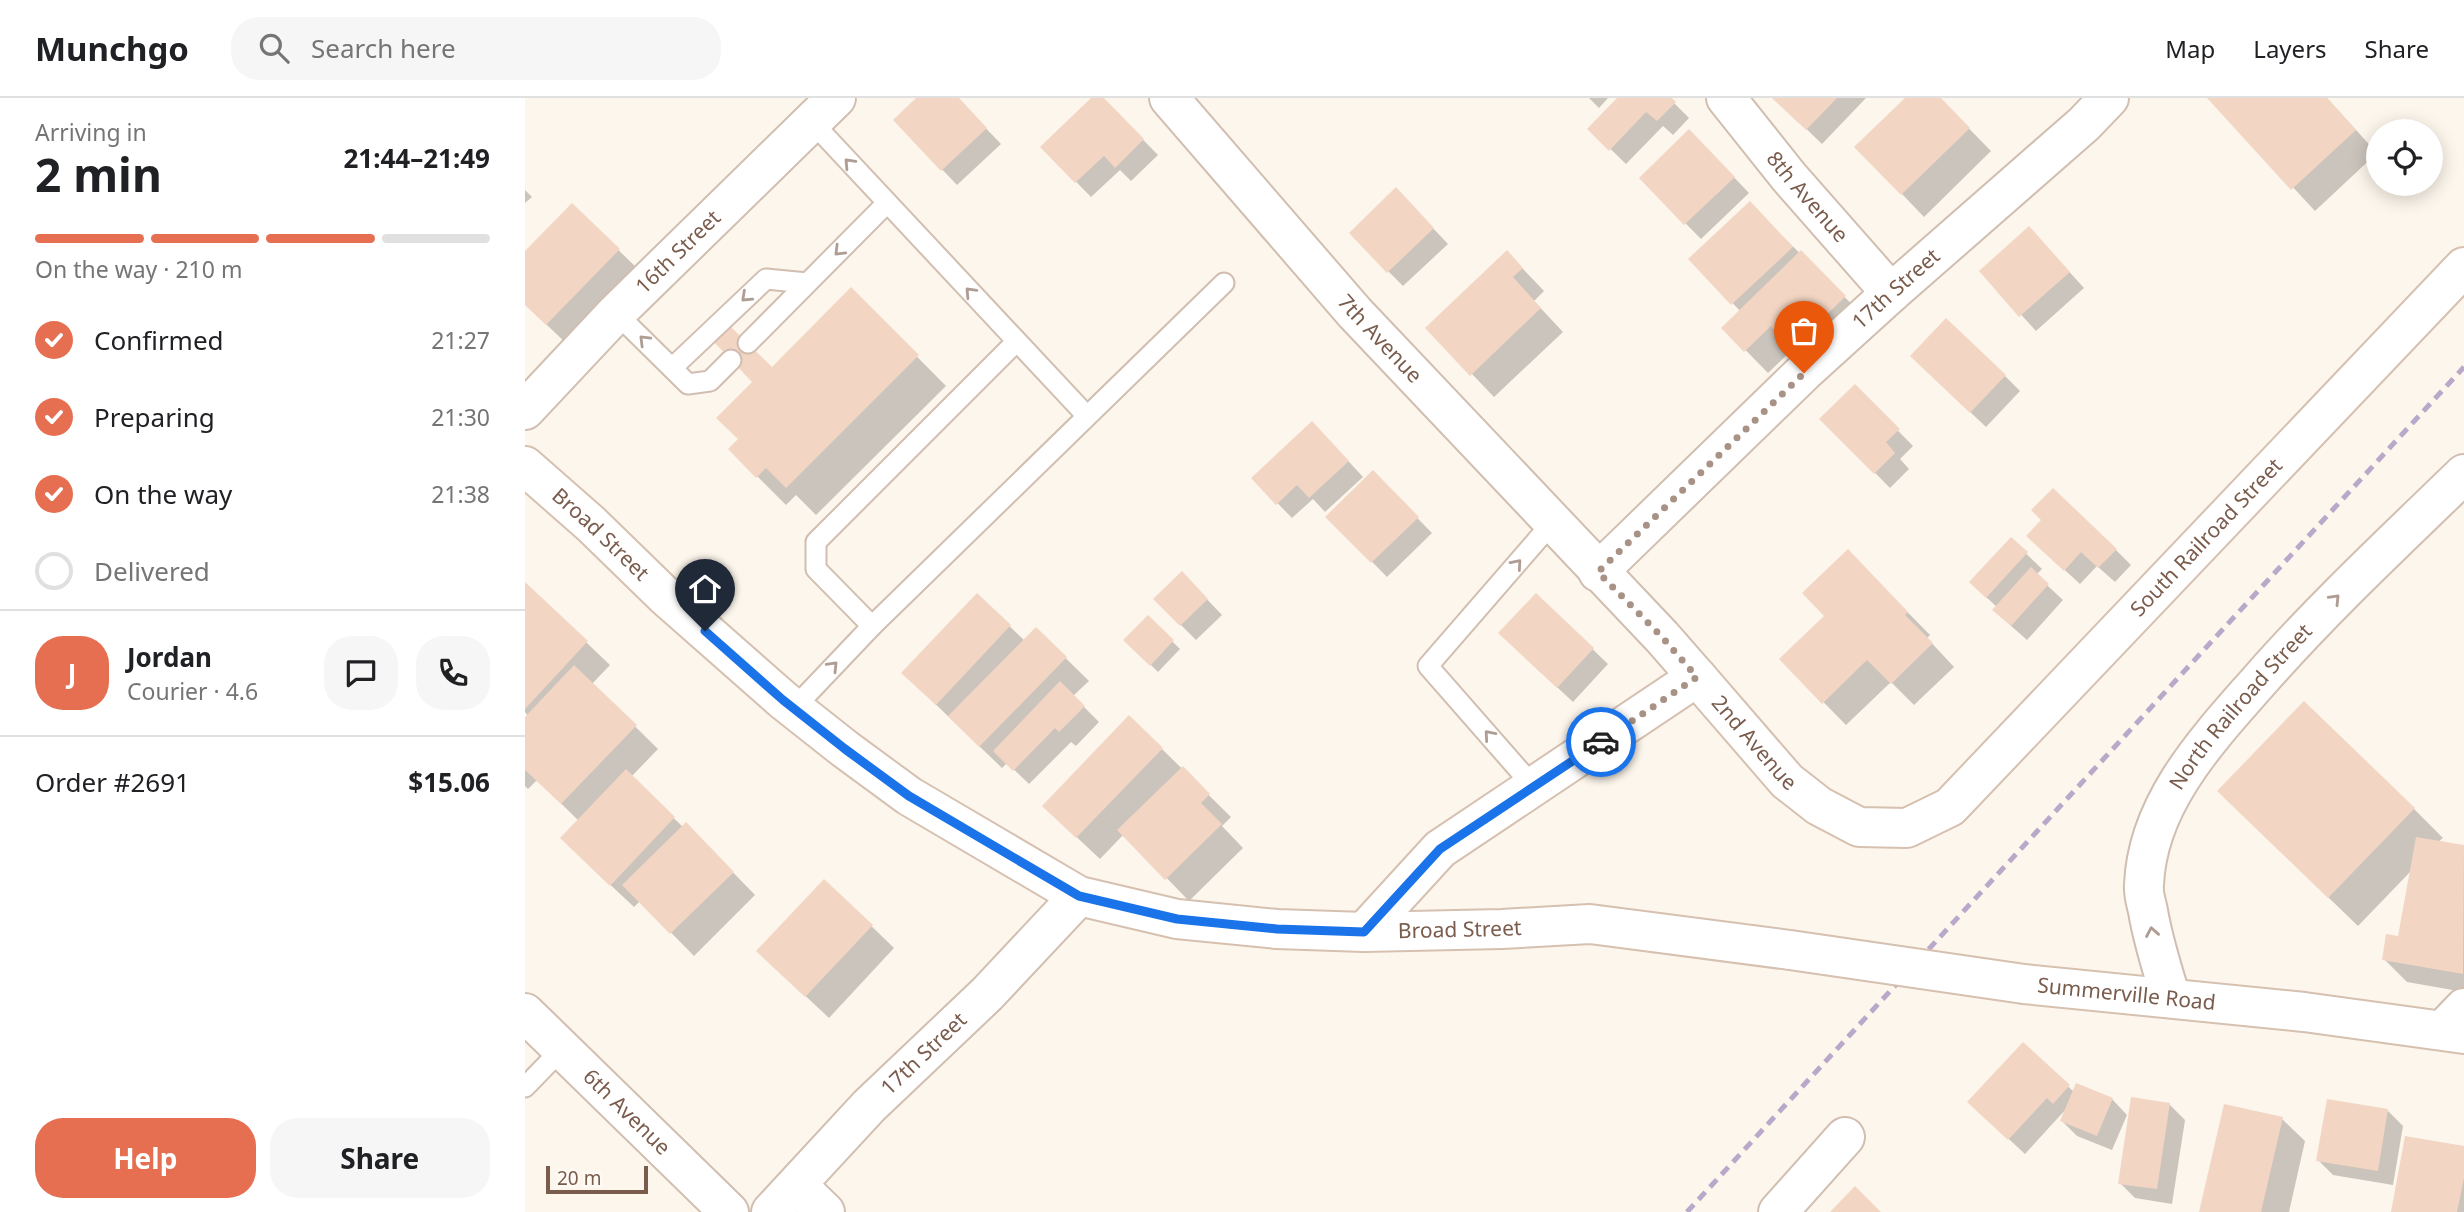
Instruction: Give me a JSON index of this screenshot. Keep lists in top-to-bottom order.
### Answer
{
  "streets": {
    "street": [
      "8th Avenue",
      "16th Street",
      "17th Street",
      "7th Avenue",
      "Broad Street",
      "South Railroad Street",
      "North Railroad Street",
      "2nd Avenue",
      "Summerville Road",
      "6th Avenue"
    ]
  },
  "crossings": [
    ["8th Avenue", "17th Street"],
    ["17th Street", "7th Avenue"],
    ["17th Street", "Broad Street"],
    ["17th Street", "2nd Avenue"],
    ["7th Avenue", "2nd Avenue"],
    ["Broad Street", "Summerville Road"],
    ["South Railroad Street", "2nd Avenue"],
    ["North Railroad Street", "Summerville Road"]
  ],
  "one_way": ["North Railroad Street"],
  "scale_bar": "20 m",
  "page": {
    "header": "Munchgo",
    "search": "Search here",
    "nav": ["Map", "Layers", "Share"],
    "heading": ["2 min", "Arriving in", "21:44–21:49"],
    "panel": [
      "Jordan",
      "Courier · 4.6",
      "Order #2691",
      "$15.06"
    ],
    "bar": "On the way · 210 m",
    "list": [
      ["Confirmed", "21:27"],
      ["Preparing", "21:30"],
      ["On the way", "21:38"],
      "Delivered"
    ],
    "round": "J",
    "buttons": ["Help", "Share"],
    "scale": "20 m"
  }
}
